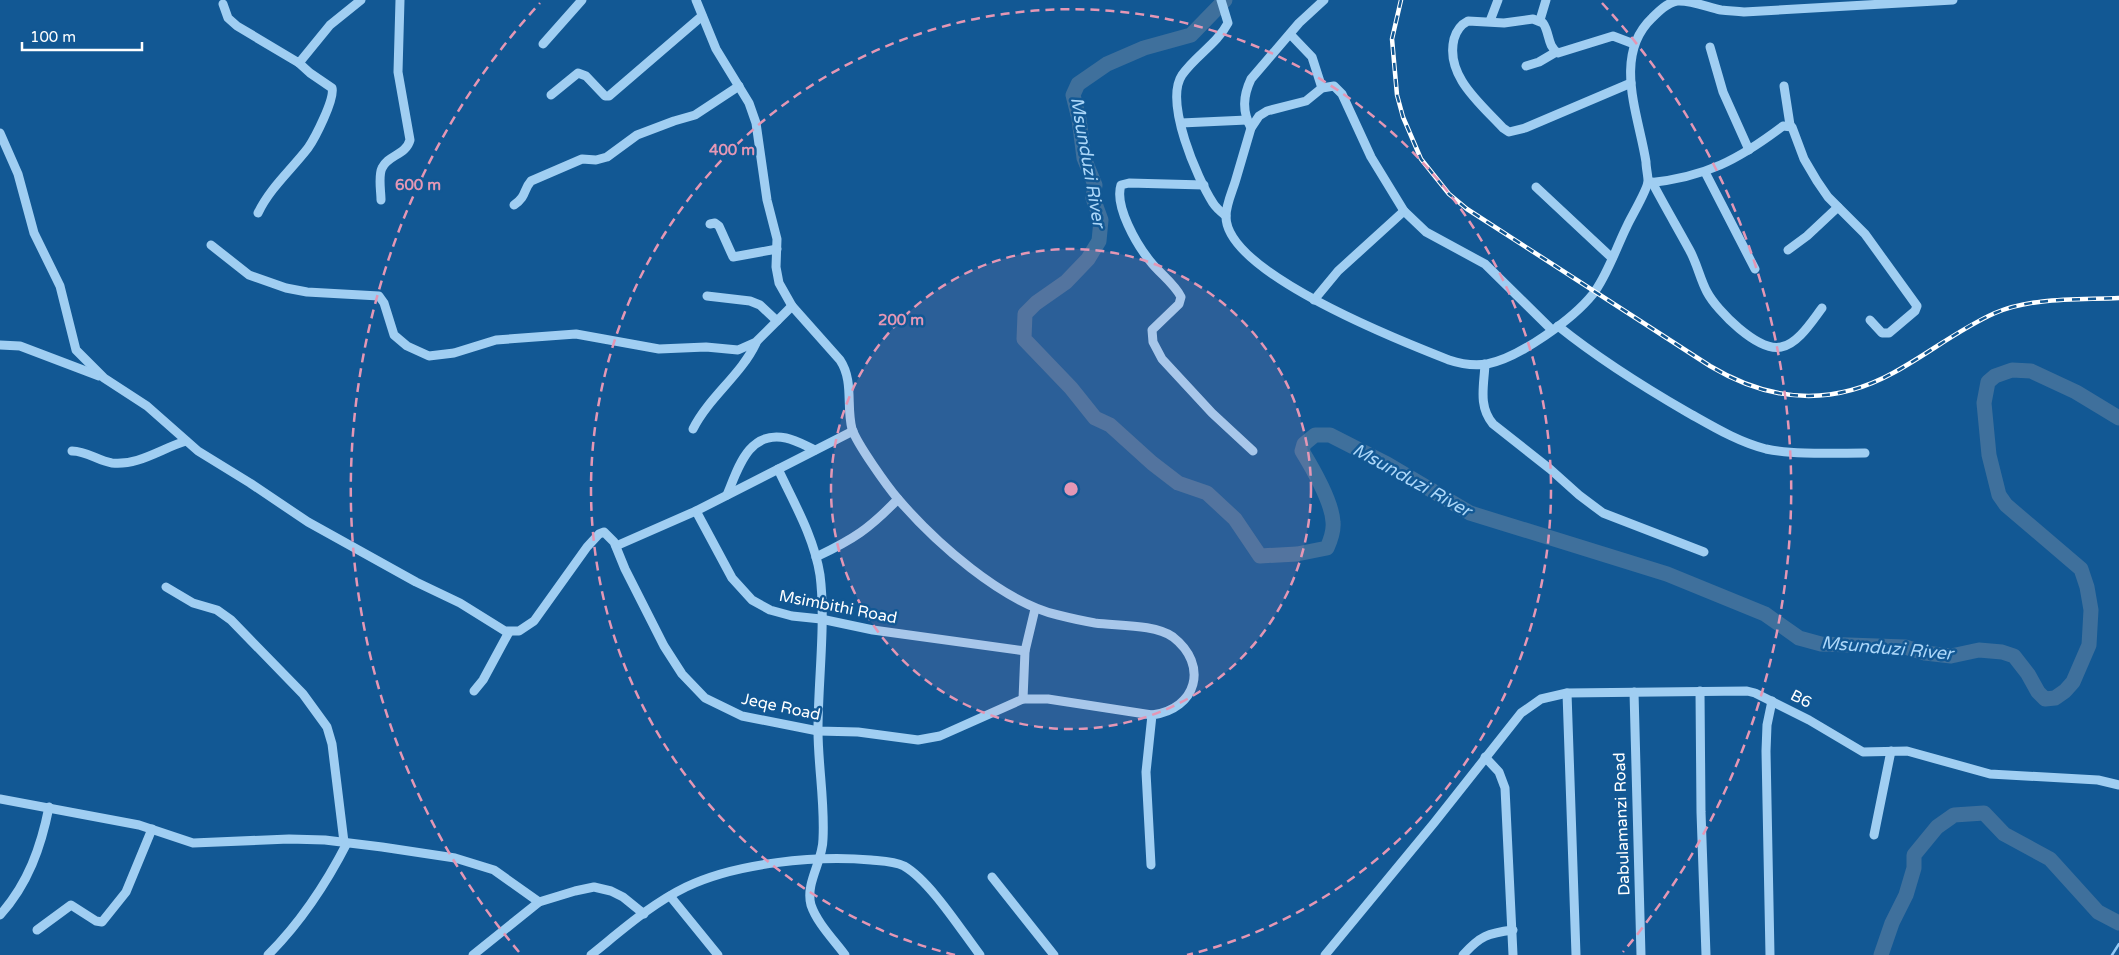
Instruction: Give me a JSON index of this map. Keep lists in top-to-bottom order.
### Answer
{
  "streets": {
    "street": [
      "Msimbithi Road",
      "B6",
      "Jeqe Road",
      "Dabulamanzi Road"
    ]
  },
  "crossings": [
    ["B6", "Dabulamanzi Road"]
  ],
  "water": ["Msunduzi River"],
  "scale_bar": "100 m",
  "rings": ["400 m", "600 m", "200 m"]
}
